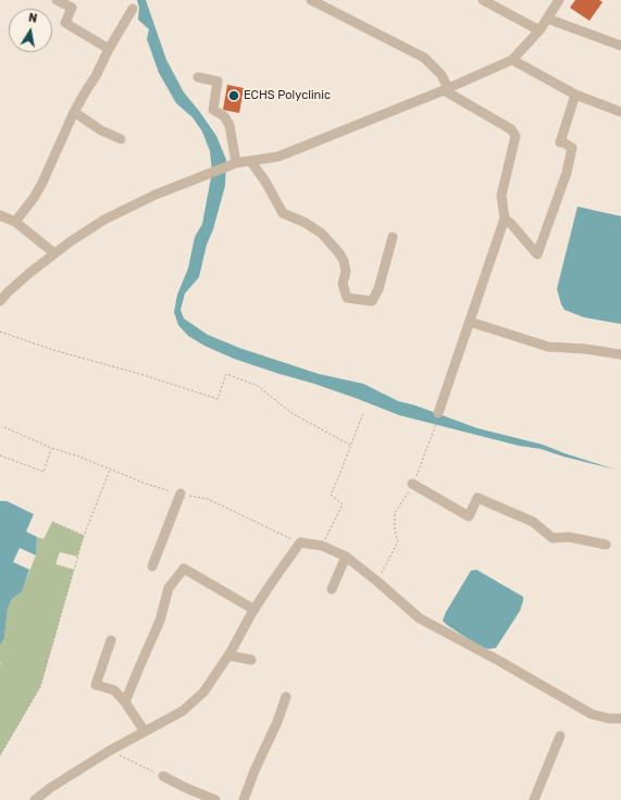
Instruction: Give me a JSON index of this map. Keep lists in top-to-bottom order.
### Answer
{
  "places": ["ECHS Polyclinic"],
  "north": "top"
}
